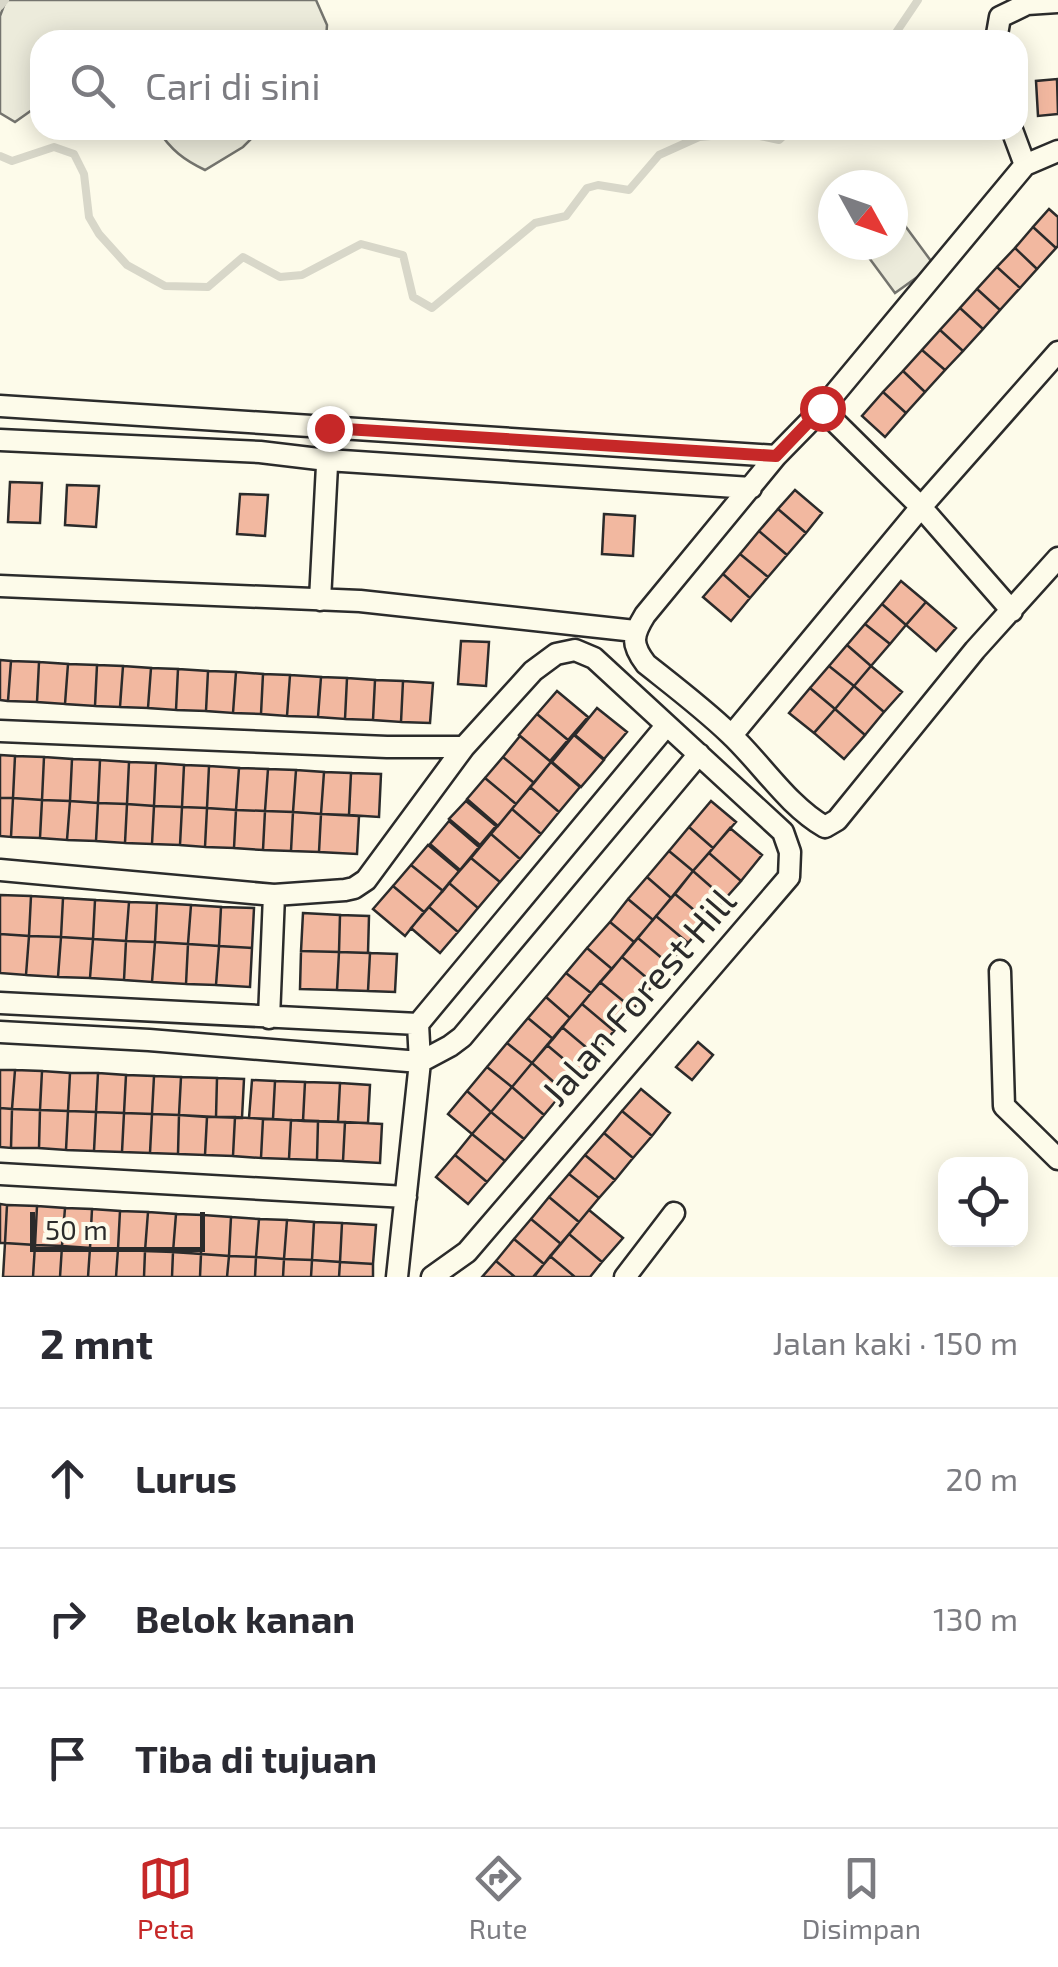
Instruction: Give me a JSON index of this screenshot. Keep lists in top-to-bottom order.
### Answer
{
  "streets": {
    "street": ["Jalan Forest Hill"]
  },
  "scale_bar": "50 m",
  "north": "bottom right",
  "page": {
    "search": "Cari di sini",
    "scale": "50 m",
    "heading": ["2 mnt", "Jalan kaki · 150 m"],
    "list": [
      ["Lurus", "20 m"],
      ["Belok kanan", "130 m"],
      "Tiba di tujuan"
    ],
    "nav": ["Peta", "Rute", "Disimpan"]
  }
}
